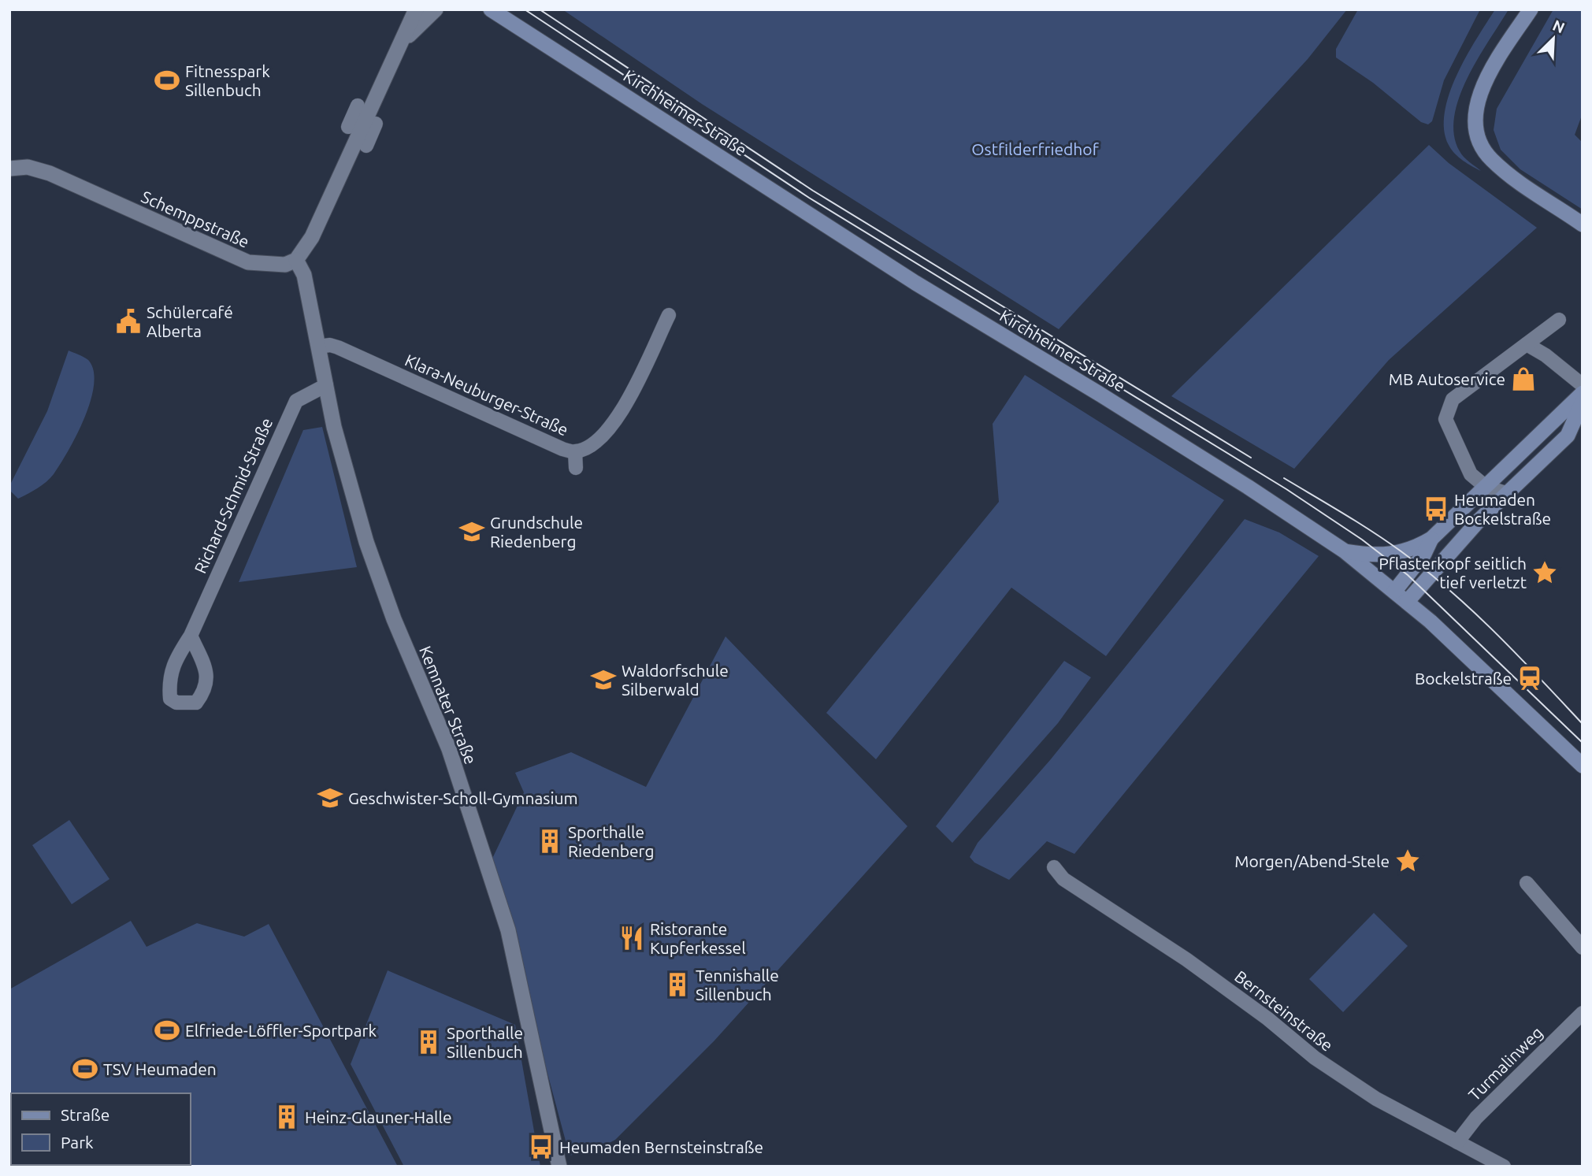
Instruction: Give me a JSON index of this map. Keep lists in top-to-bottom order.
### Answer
{
  "streets": {
    "main road": ["Kirchheimer Straße"],
    "street": [
      "Schemppstraße",
      "Klara-Neuburger-Straße",
      "Richard-Schmid-Straße",
      "Kemnater Straße",
      "Bernsteinstraße",
      "Turmalinweg"
    ]
  },
  "crossings": [
    ["Schemppstraße", "Kemnater Straße"],
    ["Klara-Neuburger-Straße", "Kemnater Straße"],
    ["Richard-Schmid-Straße", "Kemnater Straße"],
    ["Bernsteinstraße", "Turmalinweg"]
  ],
  "parks": ["Ostfilderfriedhof"],
  "places": {
    "sports": ["Fitnesspark Sillenbuch", "Elfriede-Löffler-Sportpark", "TSV Heumaden"],
    "public building": ["Schülercafé Alberta"],
    "shop": ["MB Autoservice"],
    "bus stop": ["Heumaden Bockelstraße", "Heumaden Bernsteinstraße"],
    "school or university": ["Grundschule Riedenberg", "Waldorfschule Silberwald", "Geschwister-Scholl-Gymnasium"],
    "place": ["Pflasterkopf seitlich tief verletzt", "Morgen/Abend-Stele"],
    "station": ["Bockelstraße"],
    "building": [
      "Sporthalle Riedenberg",
      "Tennishalle Sillenbuch",
      "Sporthalle Sillenbuch",
      "Heinz-Glauner-Halle"
    ],
    "restaurant": ["Ristorante Kupferkessel"]
  },
  "legend": ["Straße", "Park"],
  "north": "top right"
}
